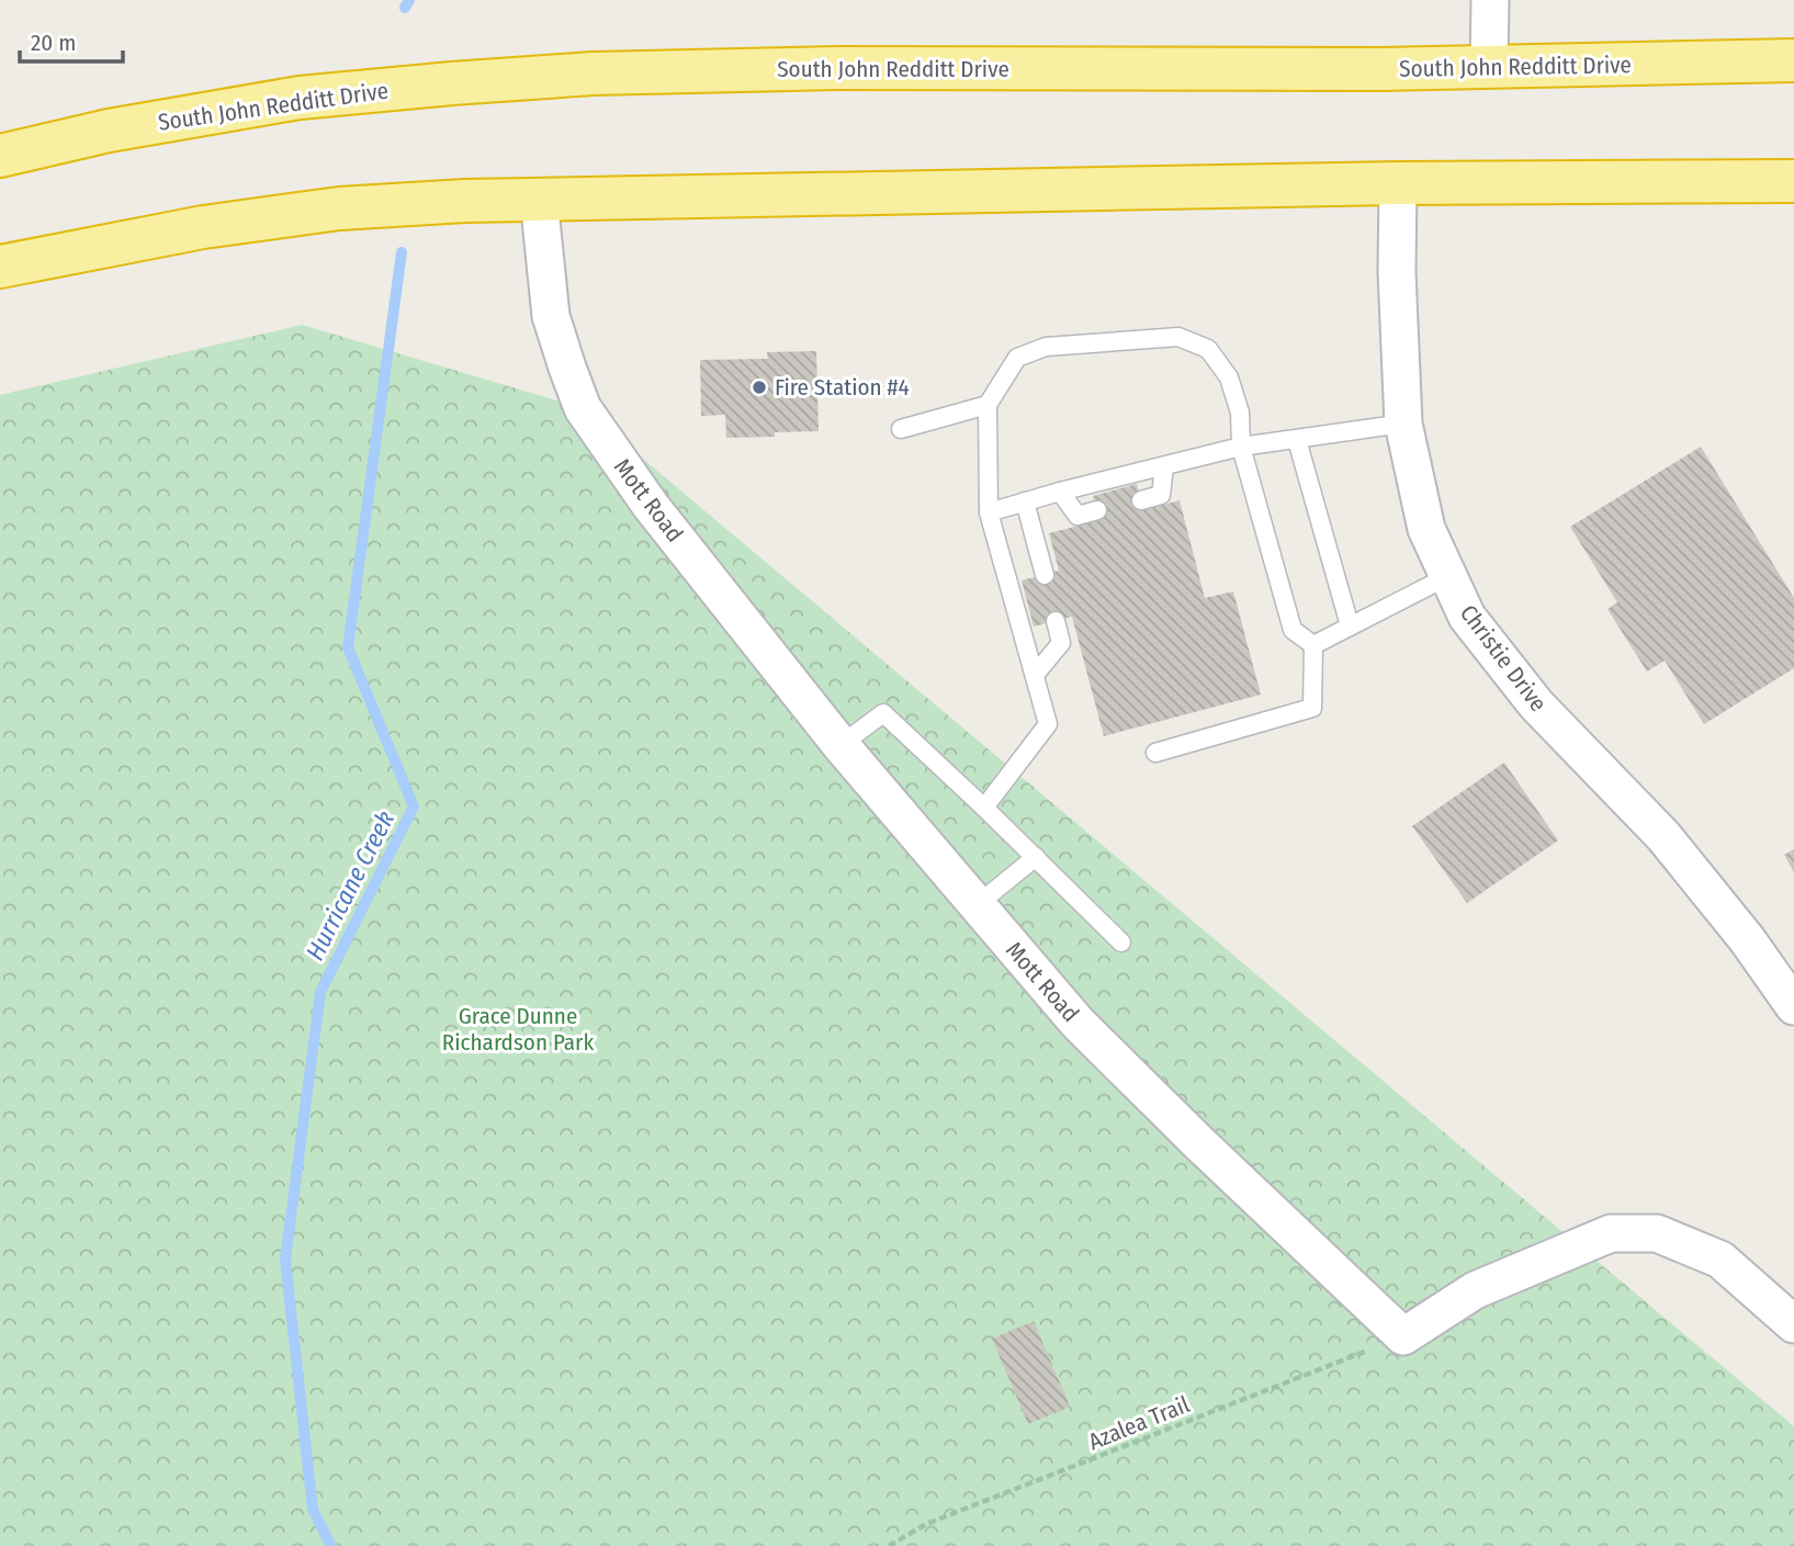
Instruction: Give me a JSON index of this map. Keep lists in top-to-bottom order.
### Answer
{
  "streets": {
    "highway": ["South John Redditt Drive"],
    "street": ["Mott Road", "Christie Drive"],
    "path": ["Azalea Trail"]
  },
  "crossings": [
    ["Mott Road", "Azalea Trail"]
  ],
  "water": ["Hurricane Creek"],
  "parks": ["Grace Dunne Richardson Park"],
  "places": ["Fire Station #4"],
  "scale_bar": "20 m"
}
